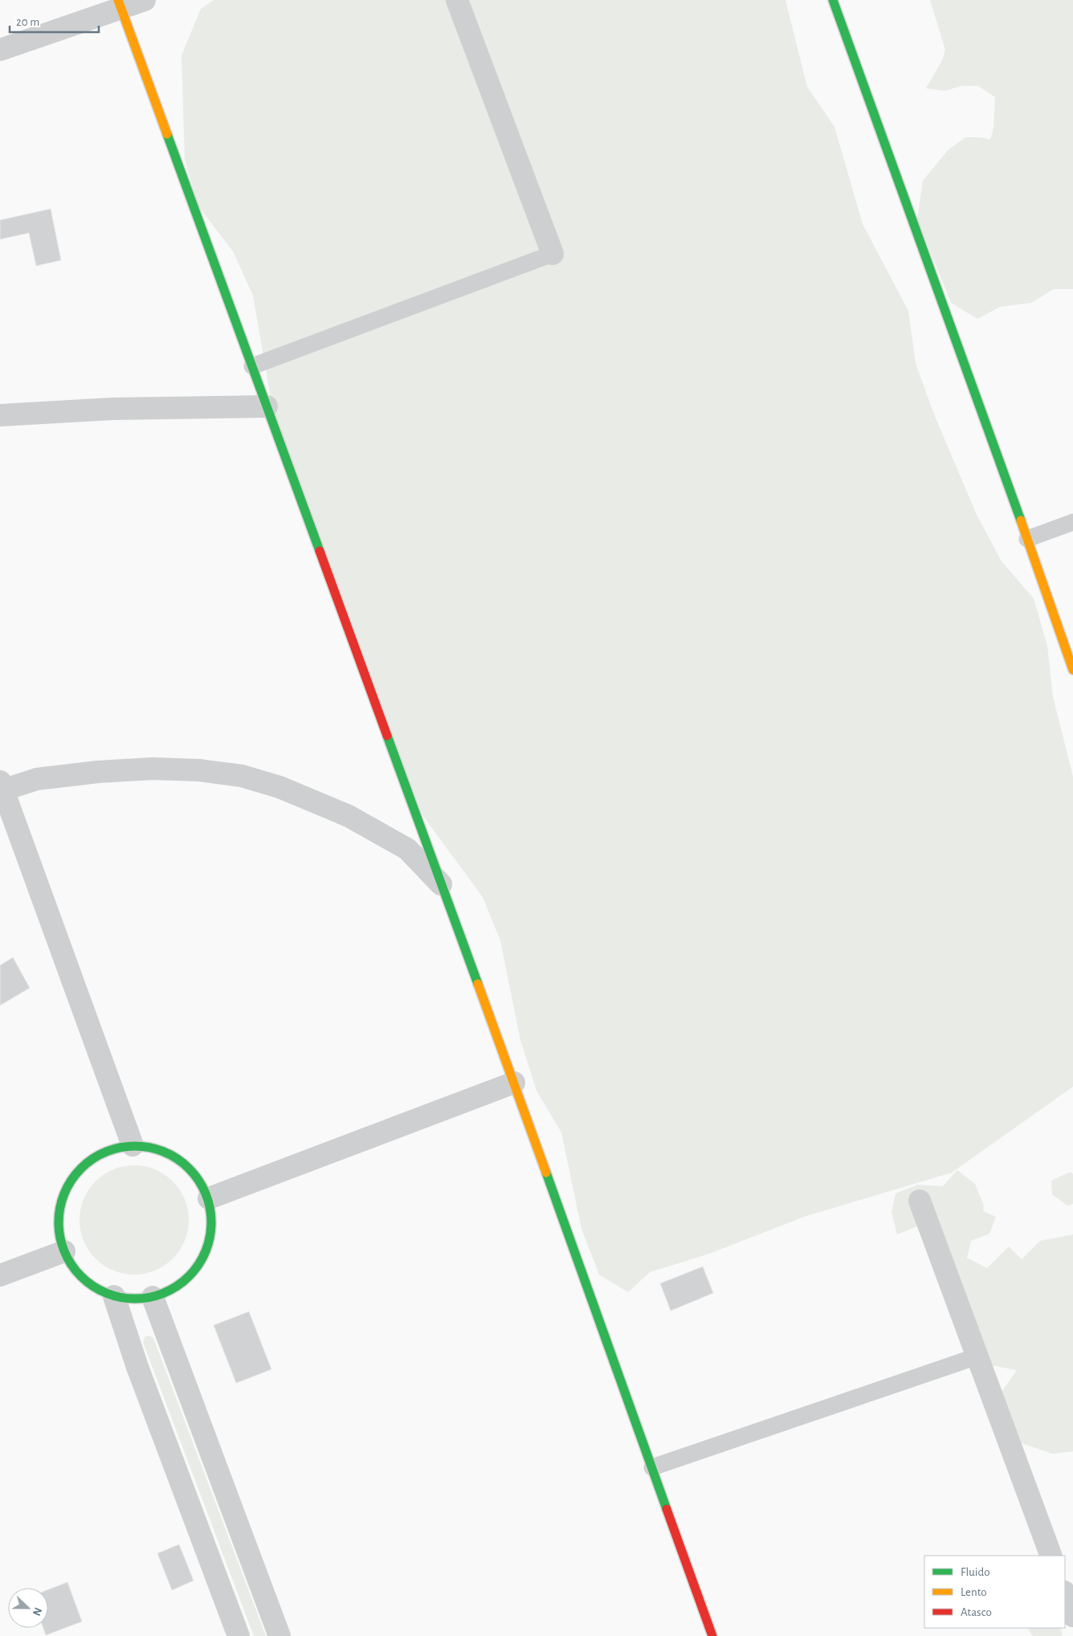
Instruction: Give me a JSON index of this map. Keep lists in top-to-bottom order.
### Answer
{
  "legend": ["Fluido", "Lento", "Atasco"],
  "scale_bar": "20 m",
  "north": "right"
}
